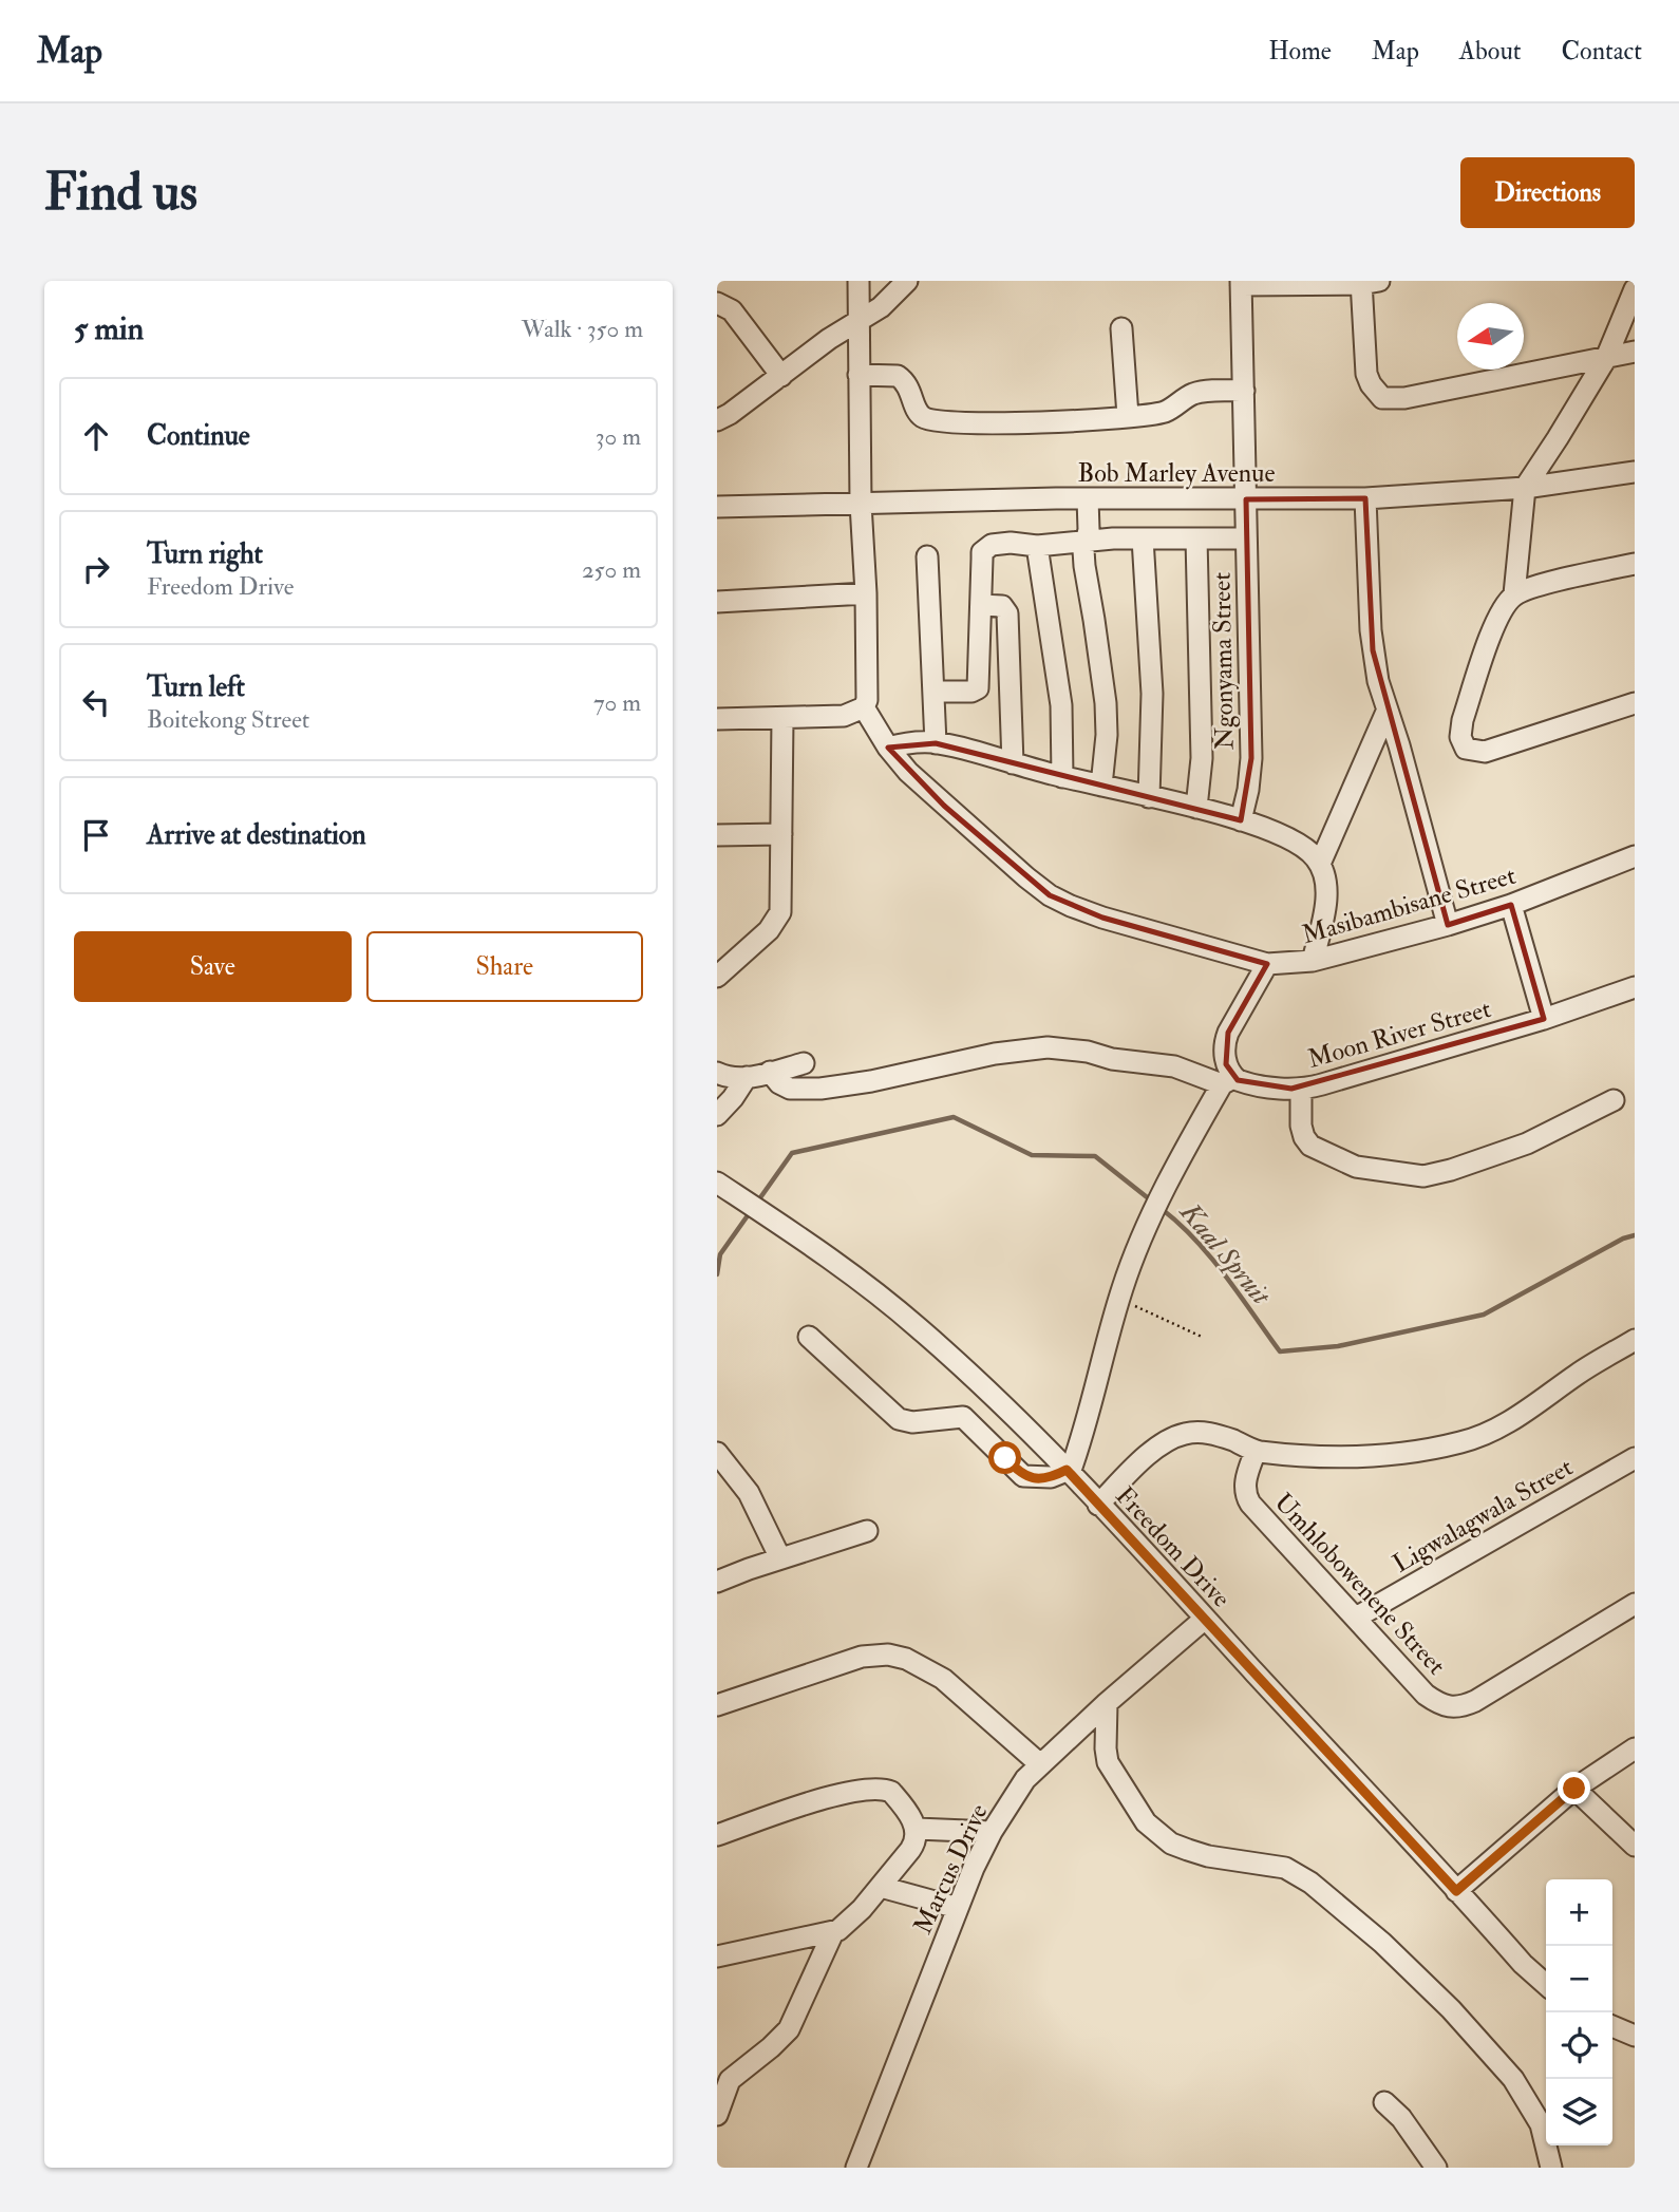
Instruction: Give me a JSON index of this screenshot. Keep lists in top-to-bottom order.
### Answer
{
  "streets": {
    "street": [
      "Bob Marley Avenue",
      "Ngonyama Street",
      "Masibambisane Street",
      "Moon River Street",
      "Ligwalagwala Street",
      "Freedom Drive",
      "Umhlobowenene Street",
      "Marcus Drive"
    ]
  },
  "crossings": [
    ["Bob Marley Avenue", "Ngonyama Street"],
    ["Ligwalagwala Street", "Umhlobowenene Street"],
    ["Freedom Drive", "Marcus Drive"]
  ],
  "water": ["Kaal Spruit"],
  "north": "left",
  "page": {
    "header": "Map",
    "nav": [
      "Home",
      "Map",
      "About",
      "Contact"
    ],
    "buttons": [
      "Directions",
      ["Save", "Share"]
    ],
    "title": "Find us",
    "heading": ["5 min", "Walk · 350 m"],
    "list": [
      ["Continue", "30 m"],
      ["Turn right", "Freedom Drive", "250 m"],
      ["Turn left", "Boitekong Street", "70 m"],
      "Arrive at destination"
    ],
    "map_buttons": ["+", "−"]
  }
}
